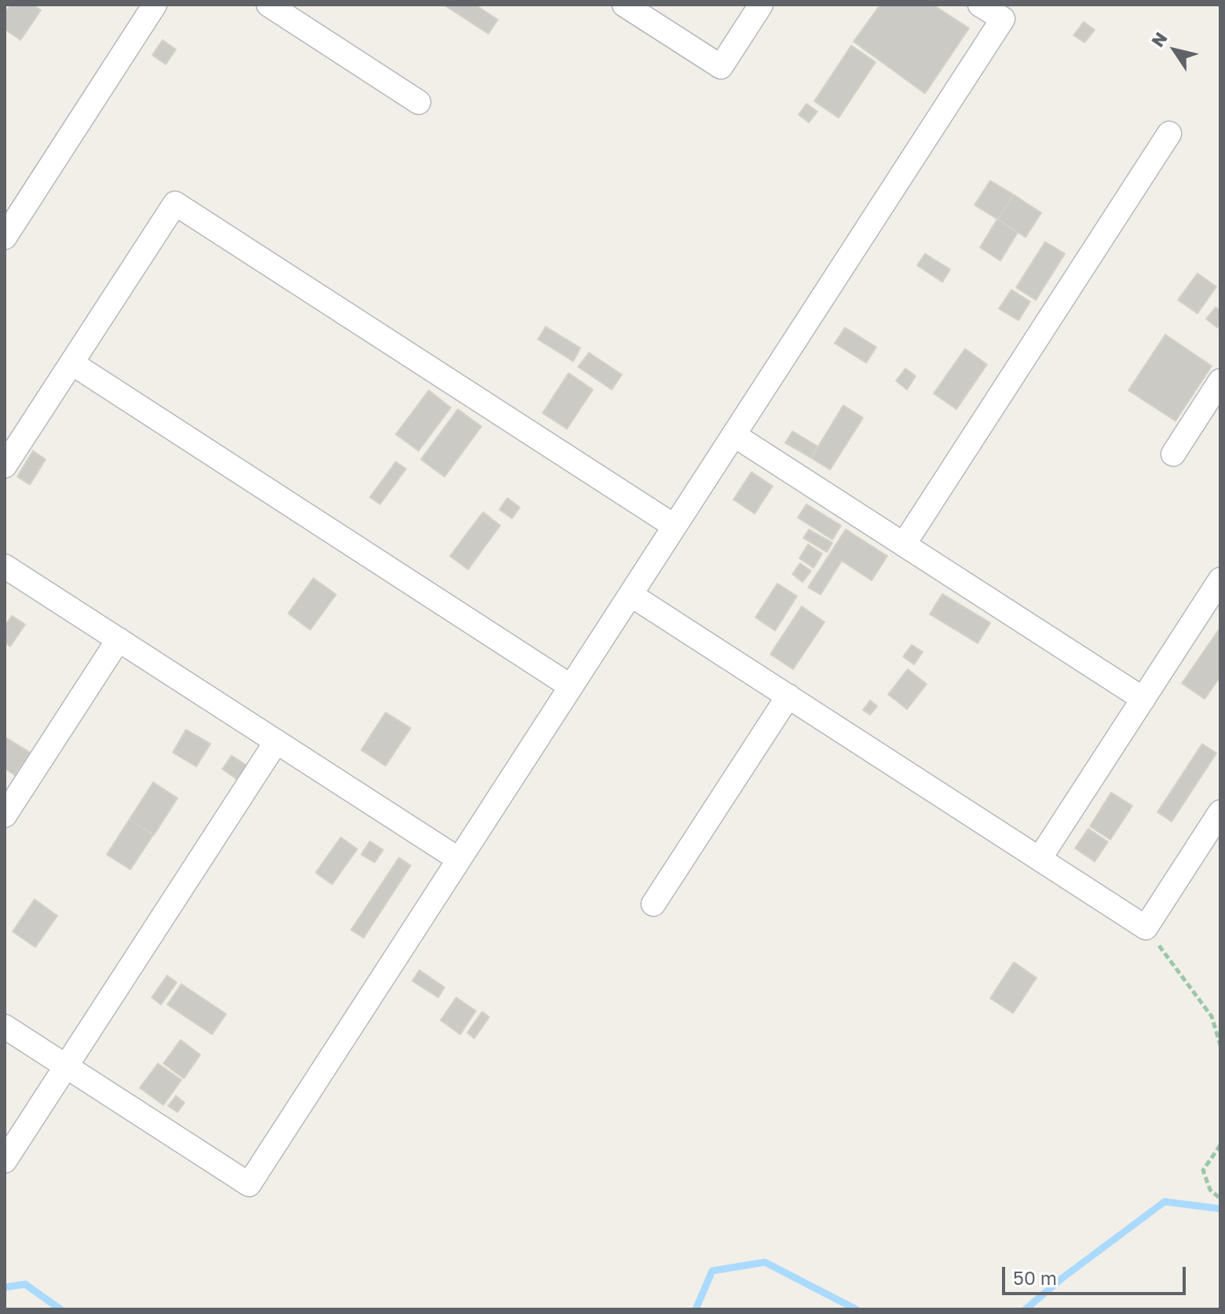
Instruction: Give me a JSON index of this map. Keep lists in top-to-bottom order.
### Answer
{
  "scale_bar": "50 m",
  "north": "top left"
}
